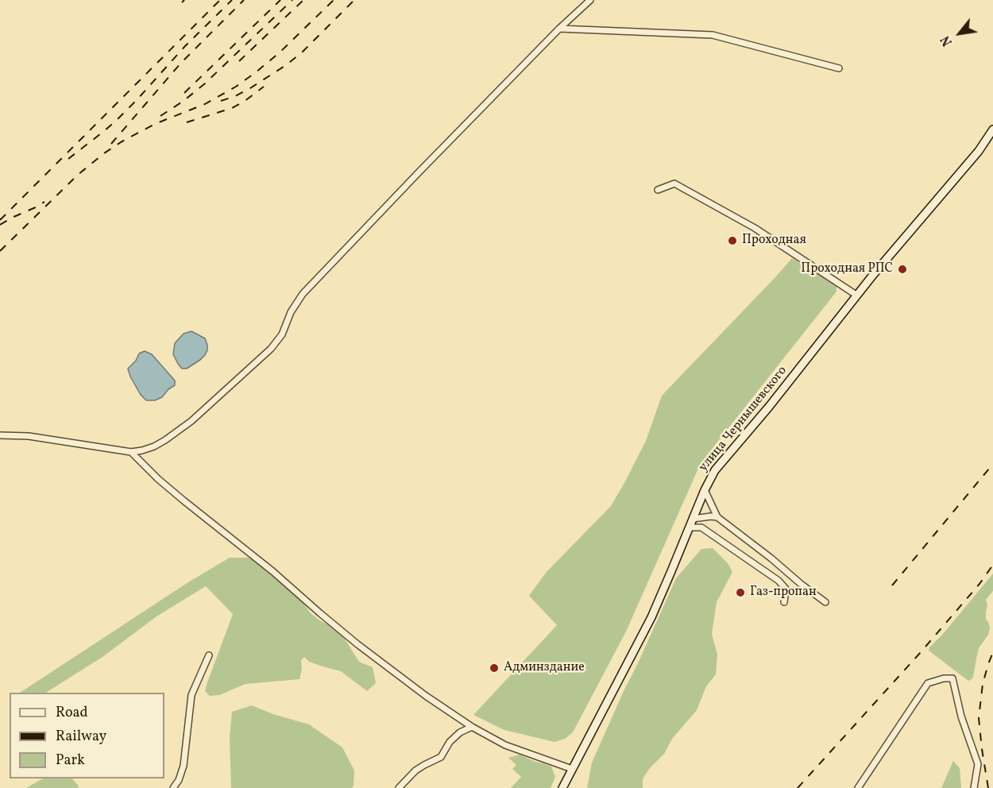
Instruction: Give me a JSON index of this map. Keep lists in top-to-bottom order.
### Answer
{
  "streets": {
    "main road": ["улица Чернышевского"]
  },
  "places": [
    "Проходная",
    "Проходная РПС",
    "Газ-пропан",
    "Админздание"
  ],
  "legend": ["Road", "Railway", "Park"],
  "north": "bottom left"
}
